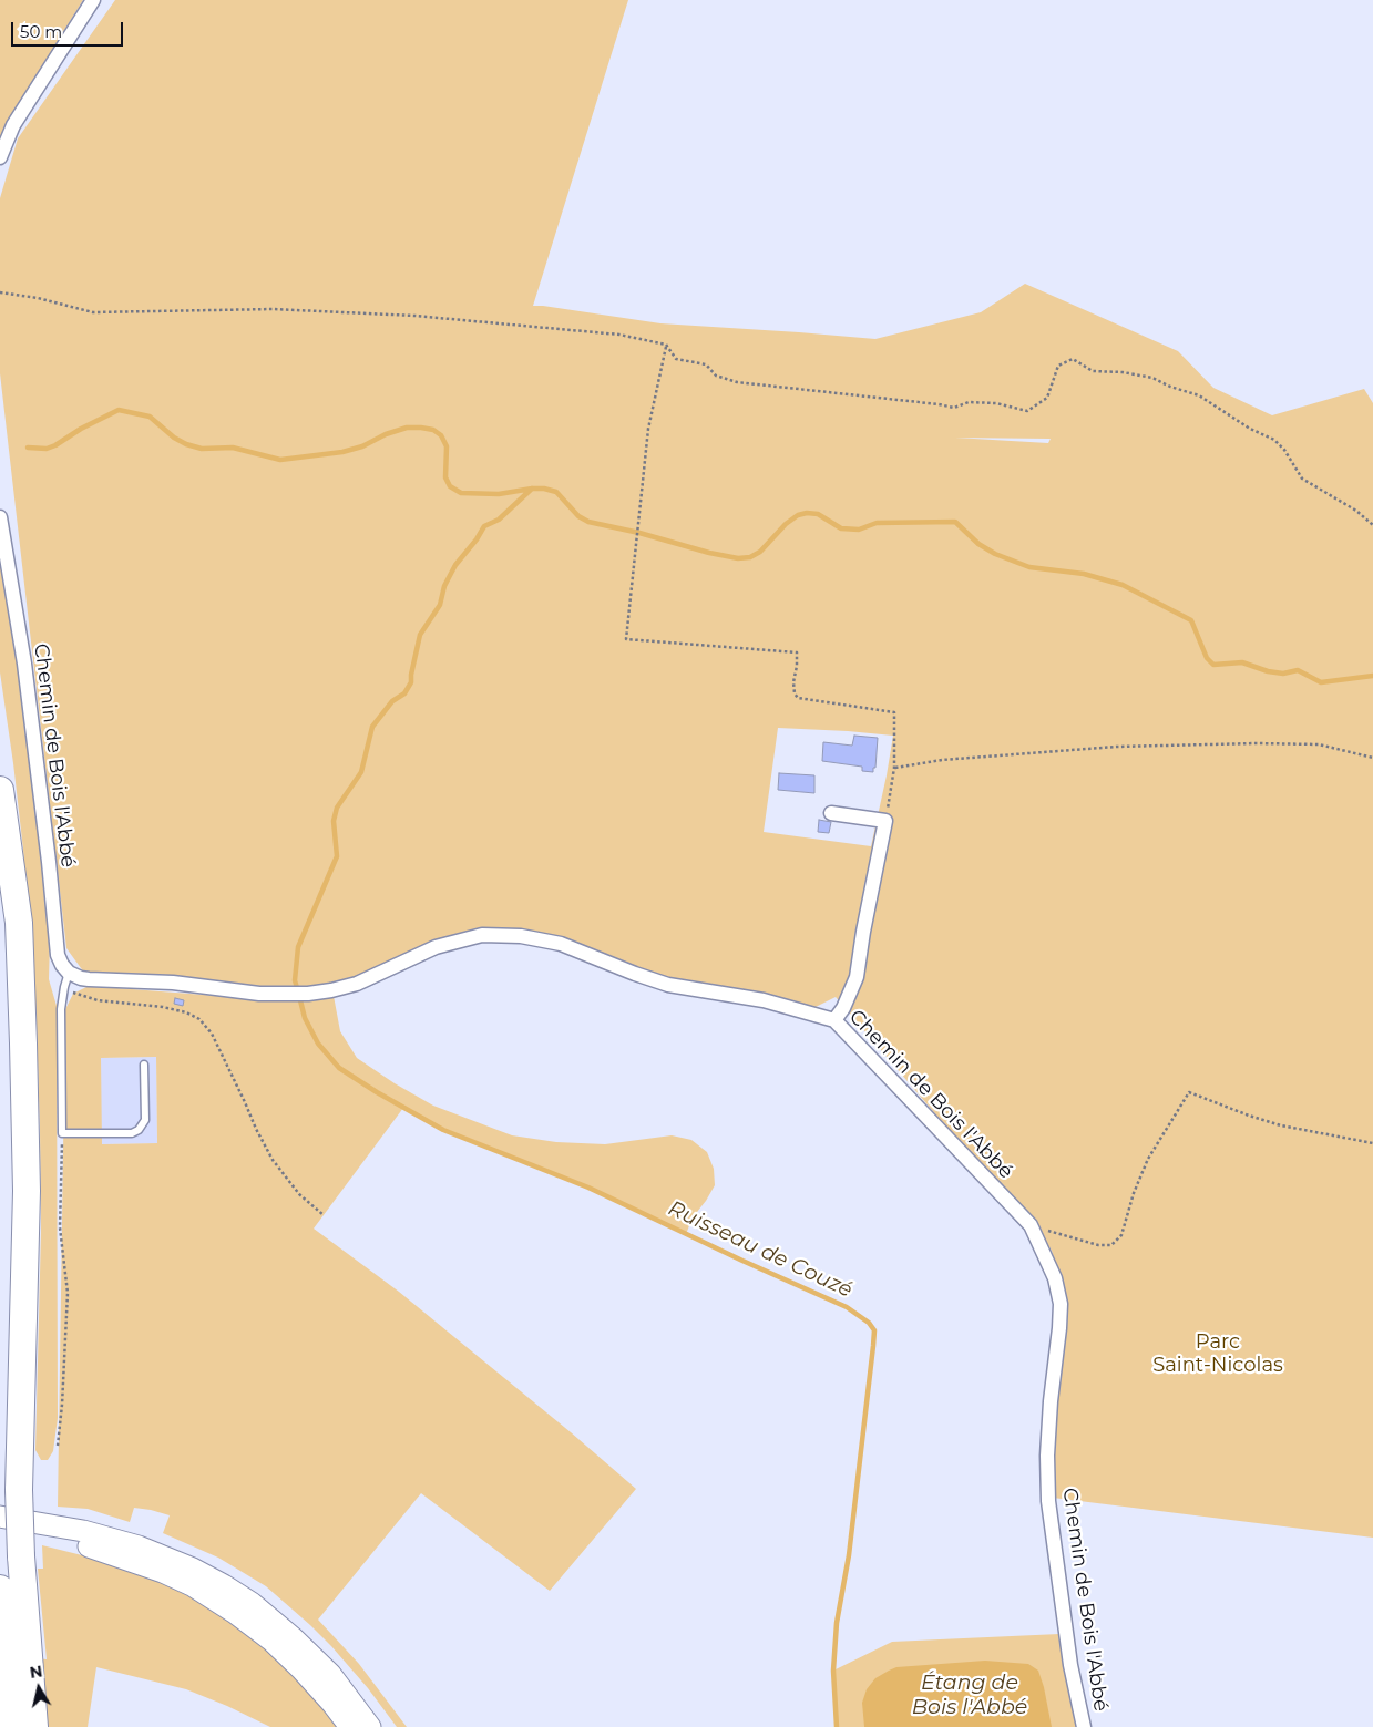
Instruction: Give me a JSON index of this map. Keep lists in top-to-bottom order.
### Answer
{
  "streets": {
    "street": ["Chemin de Bois l'Abbé"]
  },
  "water": ["Ruisseau de Couzé", "Étang de Bois l'Abbé"],
  "parks": ["Parc Saint-Nicolas"],
  "scale_bar": "50 m",
  "north": "top"
}
